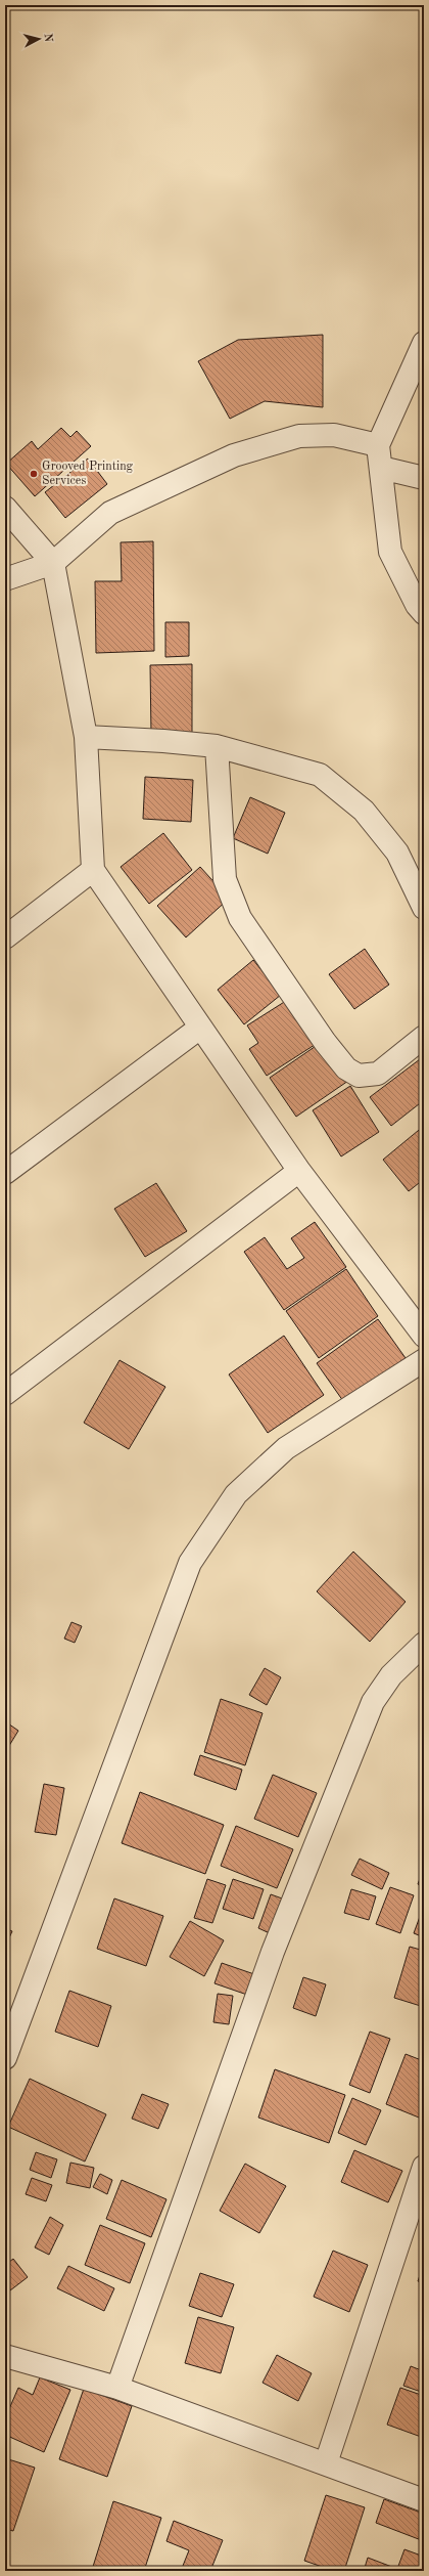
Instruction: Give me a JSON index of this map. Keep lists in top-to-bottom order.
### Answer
{
  "places": ["Grooved Printing Services"],
  "north": "right"
}
